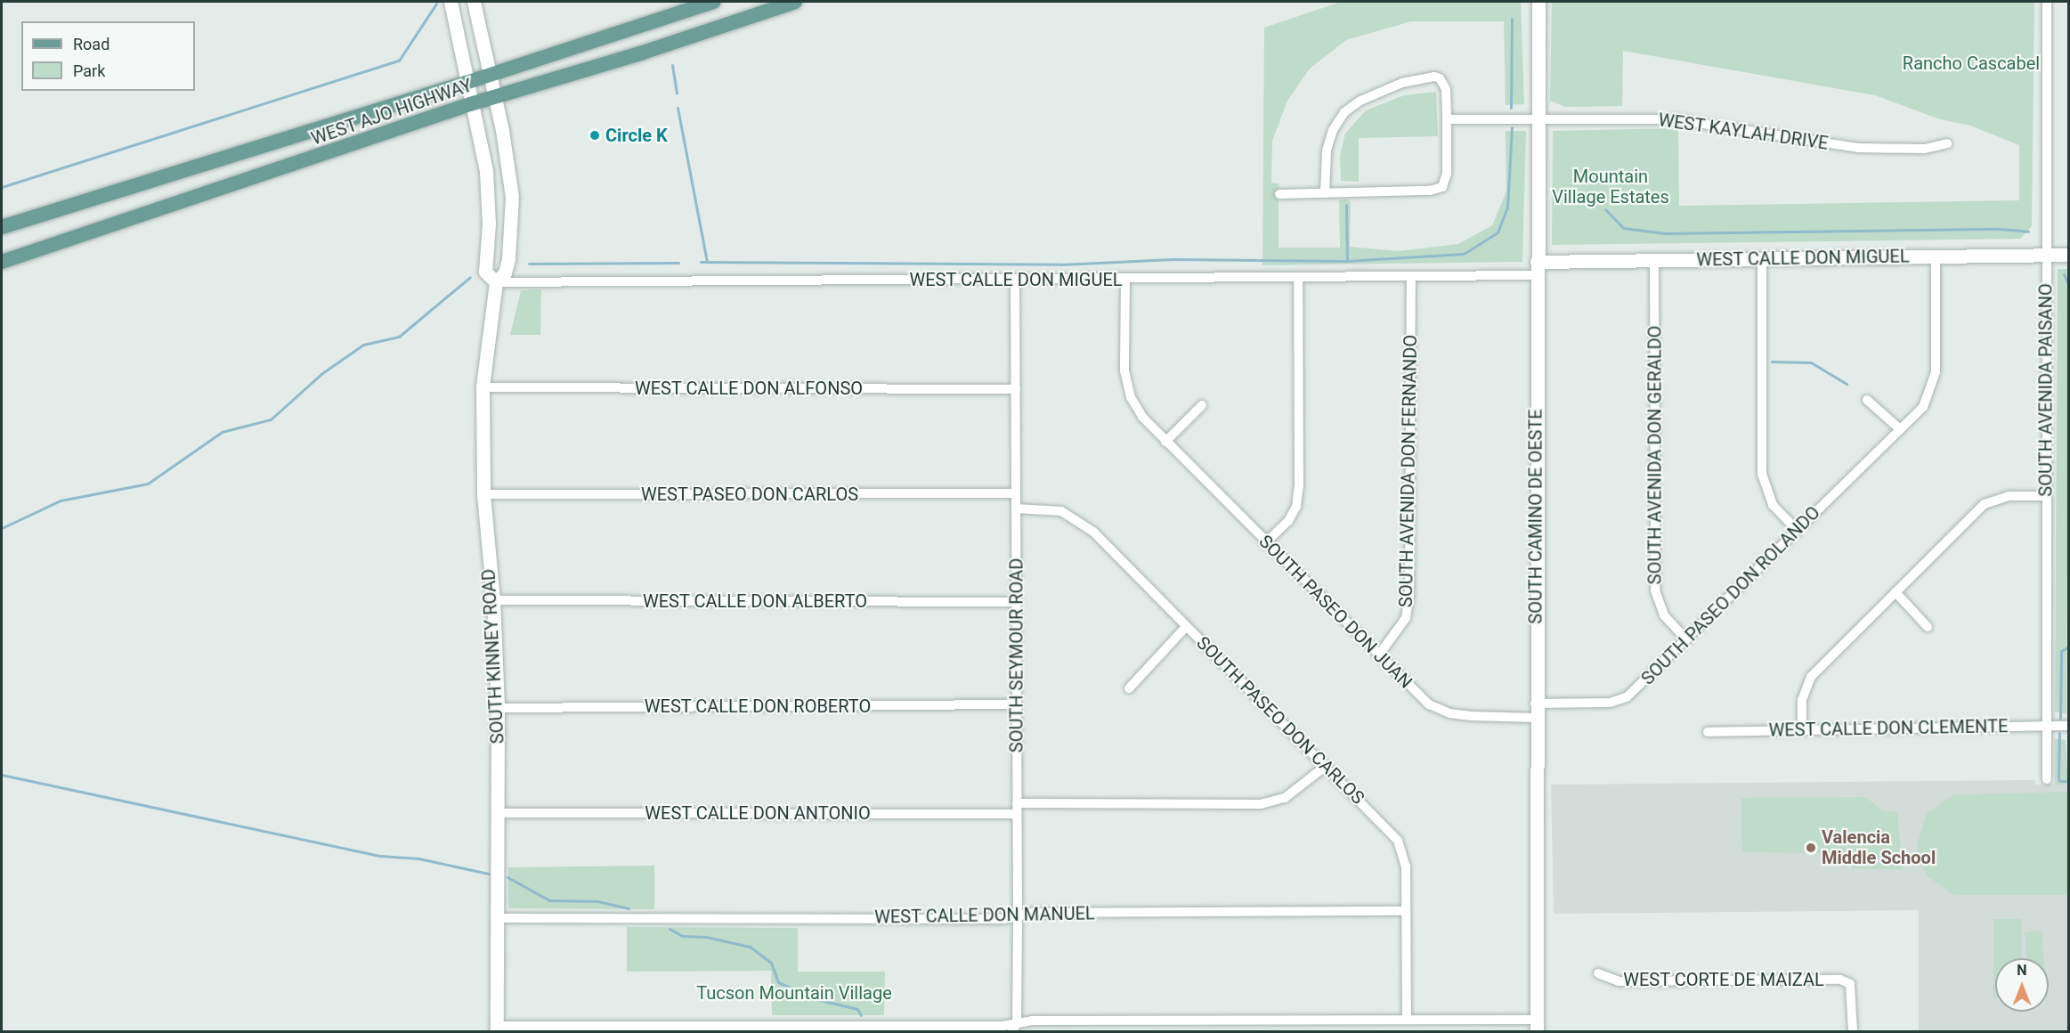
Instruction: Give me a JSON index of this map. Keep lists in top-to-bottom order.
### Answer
{
  "streets": {
    "main road": ["WEST AJO HIGHWAY"],
    "street": [
      "WEST KAYLAH DRIVE",
      "WEST CALLE DON MIGUEL",
      "WEST CALLE DON ALFONSO",
      "SOUTH AVENIDA PAISANO",
      "SOUTH AVENIDA DON GERALDO",
      "SOUTH AVENIDA DON FERNANDO",
      "WEST PASEO DON CARLOS",
      "SOUTH CAMINO DE OESTE",
      "SOUTH PASEO DON ROLANDO",
      "WEST CALLE DON ALBERTO",
      "SOUTH PASEO DON JUAN",
      "SOUTH SEYMOUR ROAD",
      "SOUTH KINNEY ROAD",
      "WEST CALLE DON ROBERTO",
      "SOUTH PASEO DON CARLOS",
      "WEST CALLE DON CLEMENTE",
      "WEST CALLE DON ANTONIO",
      "WEST CALLE DON MANUEL",
      "WEST CORTE DE MAIZAL"
    ]
  },
  "crossings": [
    ["WEST AJO HIGHWAY", "SOUTH KINNEY ROAD"],
    ["WEST KAYLAH DRIVE", "SOUTH CAMINO DE OESTE"],
    ["WEST CALLE DON MIGUEL", "SOUTH AVENIDA PAISANO"],
    ["WEST CALLE DON MIGUEL", "SOUTH AVENIDA DON GERALDO"],
    ["WEST CALLE DON MIGUEL", "SOUTH AVENIDA DON FERNANDO"],
    ["WEST CALLE DON MIGUEL", "SOUTH CAMINO DE OESTE"],
    ["WEST CALLE DON MIGUEL", "SOUTH PASEO DON ROLANDO"],
    ["WEST CALLE DON MIGUEL", "SOUTH PASEO DON JUAN"],
    ["WEST CALLE DON MIGUEL", "SOUTH SEYMOUR ROAD"],
    ["WEST CALLE DON MIGUEL", "SOUTH KINNEY ROAD"],
    ["WEST CALLE DON ALFONSO", "SOUTH SEYMOUR ROAD"],
    ["WEST CALLE DON ALFONSO", "SOUTH KINNEY ROAD"],
    ["SOUTH AVENIDA PAISANO", "WEST CALLE DON CLEMENTE"],
    ["SOUTH AVENIDA DON GERALDO", "SOUTH PASEO DON ROLANDO"],
    ["SOUTH AVENIDA DON FERNANDO", "SOUTH PASEO DON JUAN"],
    ["WEST PASEO DON CARLOS", "SOUTH SEYMOUR ROAD"],
    ["WEST PASEO DON CARLOS", "SOUTH KINNEY ROAD"],
    ["SOUTH CAMINO DE OESTE", "SOUTH PASEO DON ROLANDO"],
    ["SOUTH CAMINO DE OESTE", "SOUTH PASEO DON JUAN"],
    ["SOUTH PASEO DON ROLANDO", "SOUTH PASEO DON JUAN"],
    ["WEST CALLE DON ALBERTO", "SOUTH SEYMOUR ROAD"],
    ["WEST CALLE DON ALBERTO", "SOUTH KINNEY ROAD"],
    ["SOUTH SEYMOUR ROAD", "WEST CALLE DON ROBERTO"],
    ["SOUTH SEYMOUR ROAD", "SOUTH PASEO DON CARLOS"],
    ["SOUTH SEYMOUR ROAD", "WEST CALLE DON ANTONIO"],
    ["SOUTH SEYMOUR ROAD", "WEST CALLE DON MANUEL"],
    ["SOUTH KINNEY ROAD", "WEST CALLE DON ROBERTO"],
    ["SOUTH KINNEY ROAD", "WEST CALLE DON ANTONIO"],
    ["SOUTH KINNEY ROAD", "WEST CALLE DON MANUEL"],
    ["SOUTH PASEO DON CARLOS", "WEST CALLE DON ANTONIO"],
    ["SOUTH PASEO DON CARLOS", "WEST CALLE DON MANUEL"]
  ],
  "parks": ["Rancho Cascabel", "Mountain Village Estates", "Tucson Mountain Village"],
  "places": ["Circle K", "Valencia Middle School"],
  "legend": ["Road", "Park"],
  "north": "top"
}
